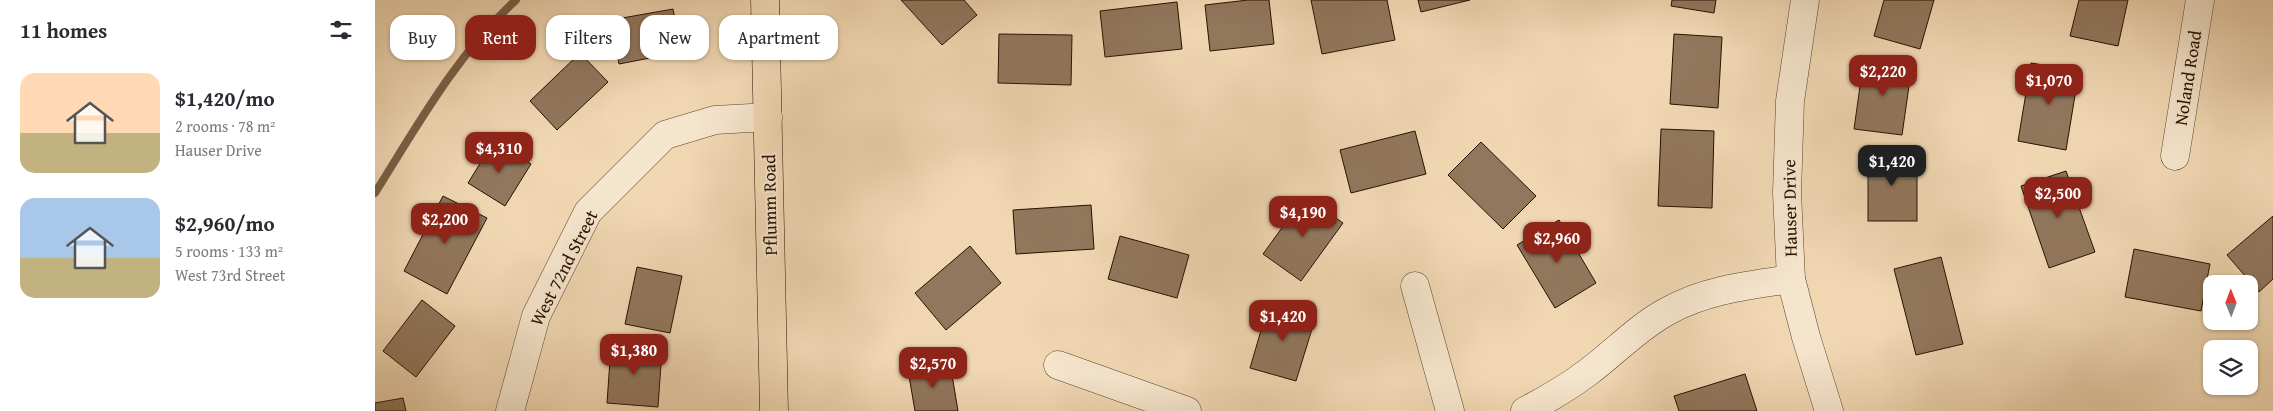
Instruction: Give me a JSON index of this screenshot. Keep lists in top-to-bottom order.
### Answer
{
  "streets": {
    "main road": ["Pflumm Road"],
    "street": ["Noland Road", "Hauser Drive", "West 72nd Street"]
  },
  "crossings": [
    ["Pflumm Road", "West 72nd Street"]
  ],
  "north": "top",
  "page": {
    "heading": "11 homes",
    "chip": [
      "Buy",
      "Rent",
      "Filters",
      "New",
      "Apartment"
    ],
    "price": [
      "$2,220",
      "$1,070",
      "$4,310",
      "$1,420",
      "$2,500",
      "$4,190",
      "$2,200",
      "$2,960",
      "$1,420",
      "$1,380",
      "$2,570"
    ],
    "list": [
      {
        "name": "$1,420/mo",
        "note": "2 rooms · 78 m² · Hauser Drive"
      },
      {
        "name": "$2,960/mo",
        "note": "5 rooms · 133 m² · West 73rd Street"
      }
    ]
  }
}
